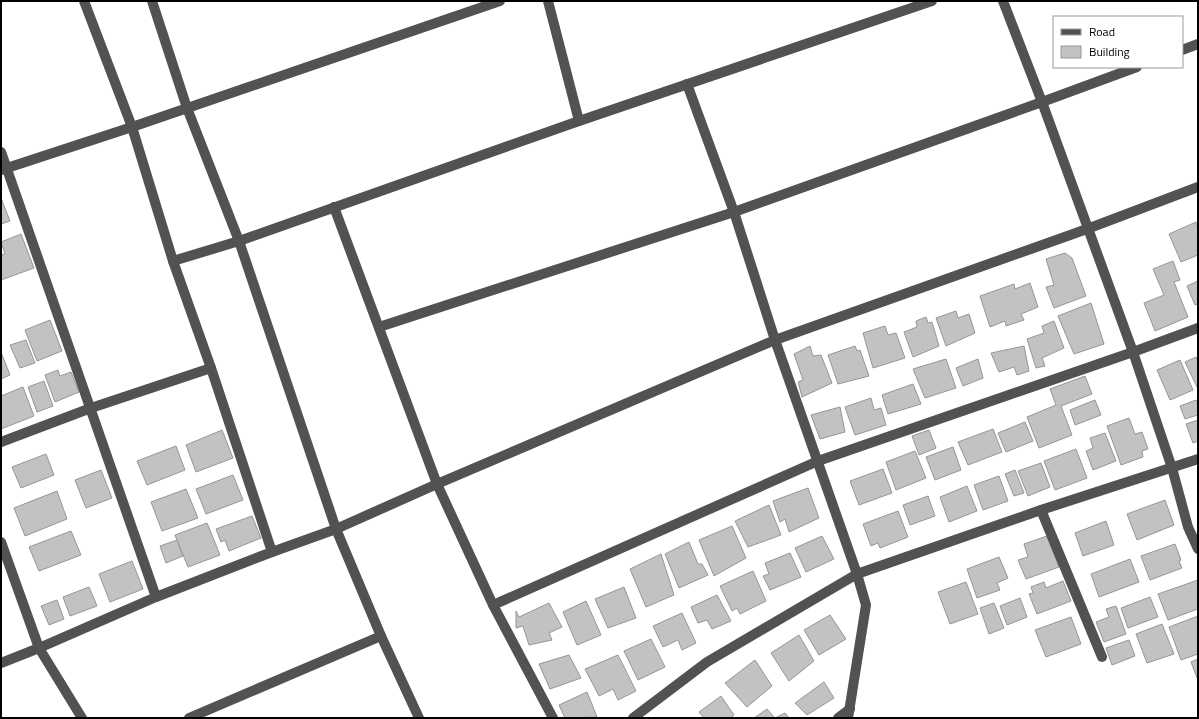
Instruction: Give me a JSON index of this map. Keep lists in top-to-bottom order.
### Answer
{
  "legend": ["Road", "Building"]
}
